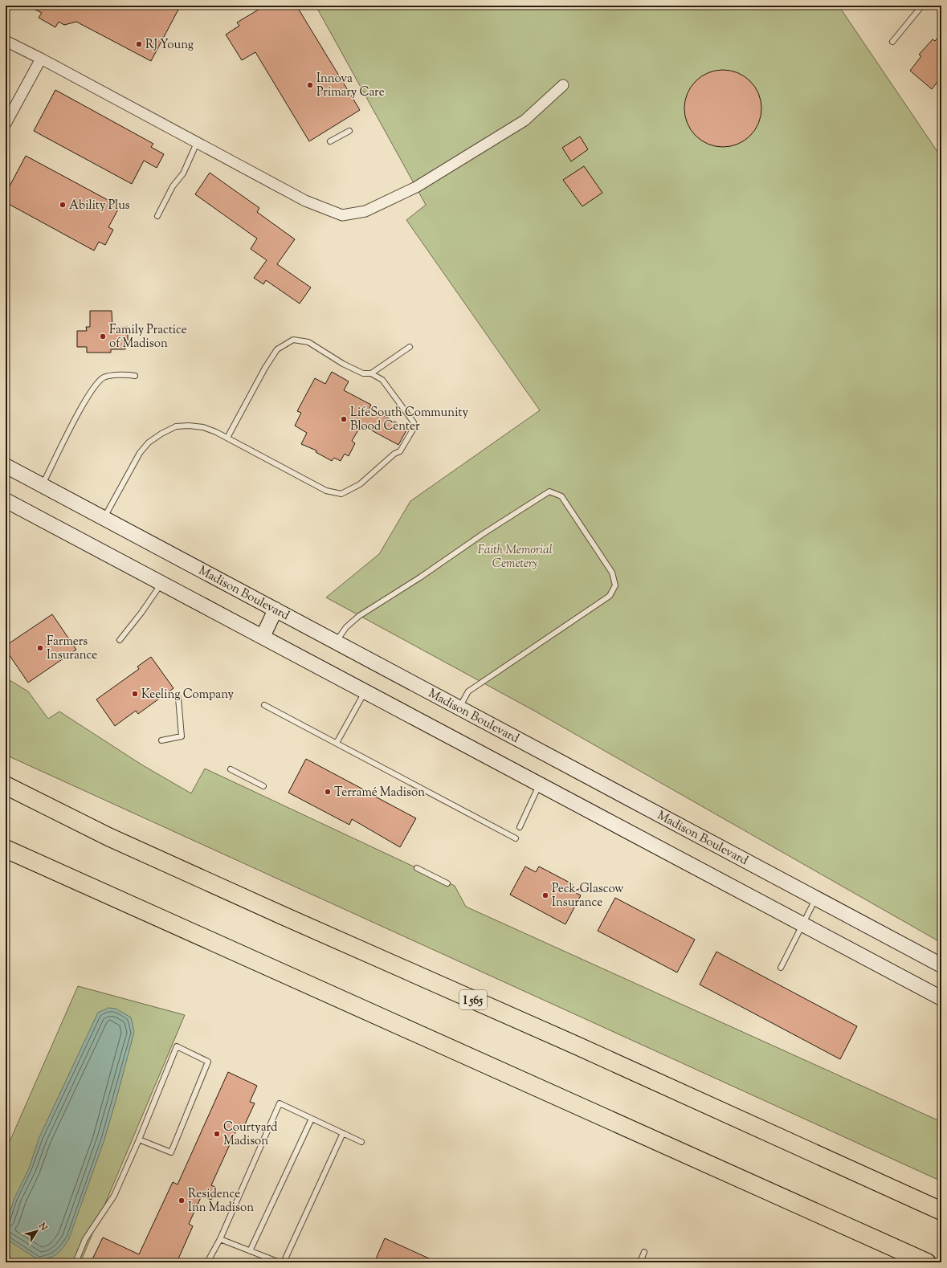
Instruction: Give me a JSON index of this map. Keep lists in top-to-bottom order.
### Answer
{
  "streets": {
    "highway": ["I 565"],
    "main road": ["Madison Boulevard"]
  },
  "parks": ["Faith Memorial Cemetery"],
  "places": [
    "RJ Young",
    "Innova Primary Care",
    "Ability Plus",
    "Family Practice of Madison",
    "LifeSouth Community Blood Center",
    "Farmers Insurance",
    "Keeling Company",
    "Terramé Madison",
    "Peck-Glascow Insurance",
    "Courtyard Madison",
    "Residence Inn Madison"
  ],
  "north": "top right"
}
